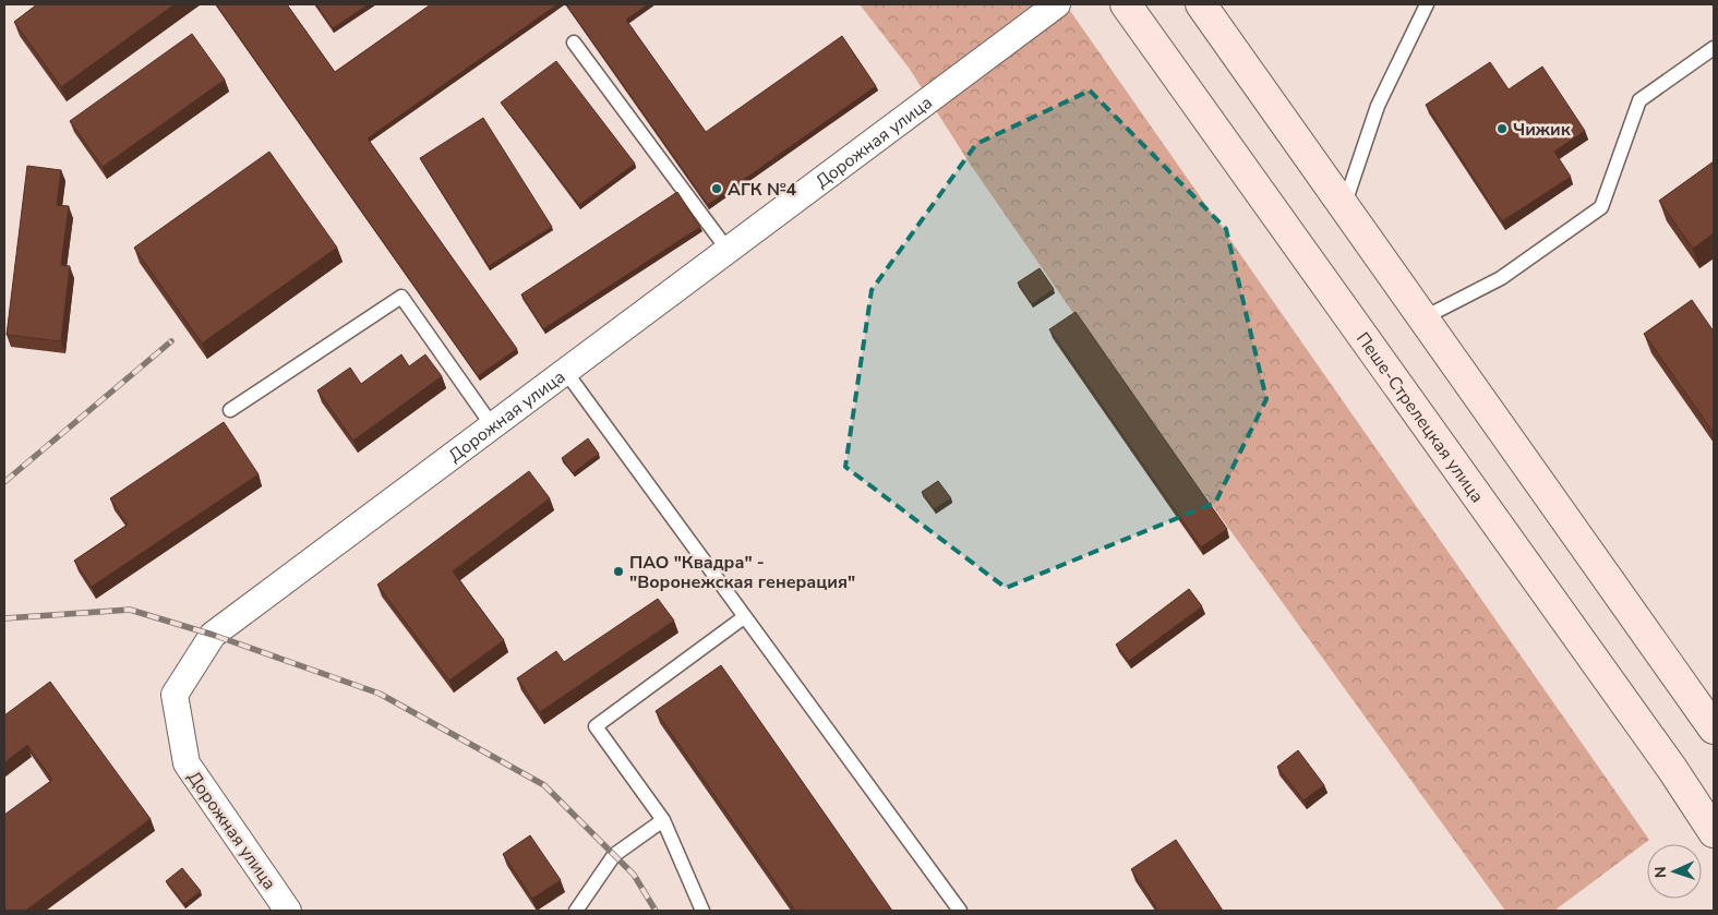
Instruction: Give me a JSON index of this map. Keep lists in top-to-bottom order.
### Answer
{
  "streets": {
    "main road": ["Пеше-Стрелецкая улица"],
    "street": ["Дорожная улица"]
  },
  "places": ["Чижик", "АГК №4", "ПАО \"Квадра\" - \"Воронежская генерация\""],
  "north": "left"
}
